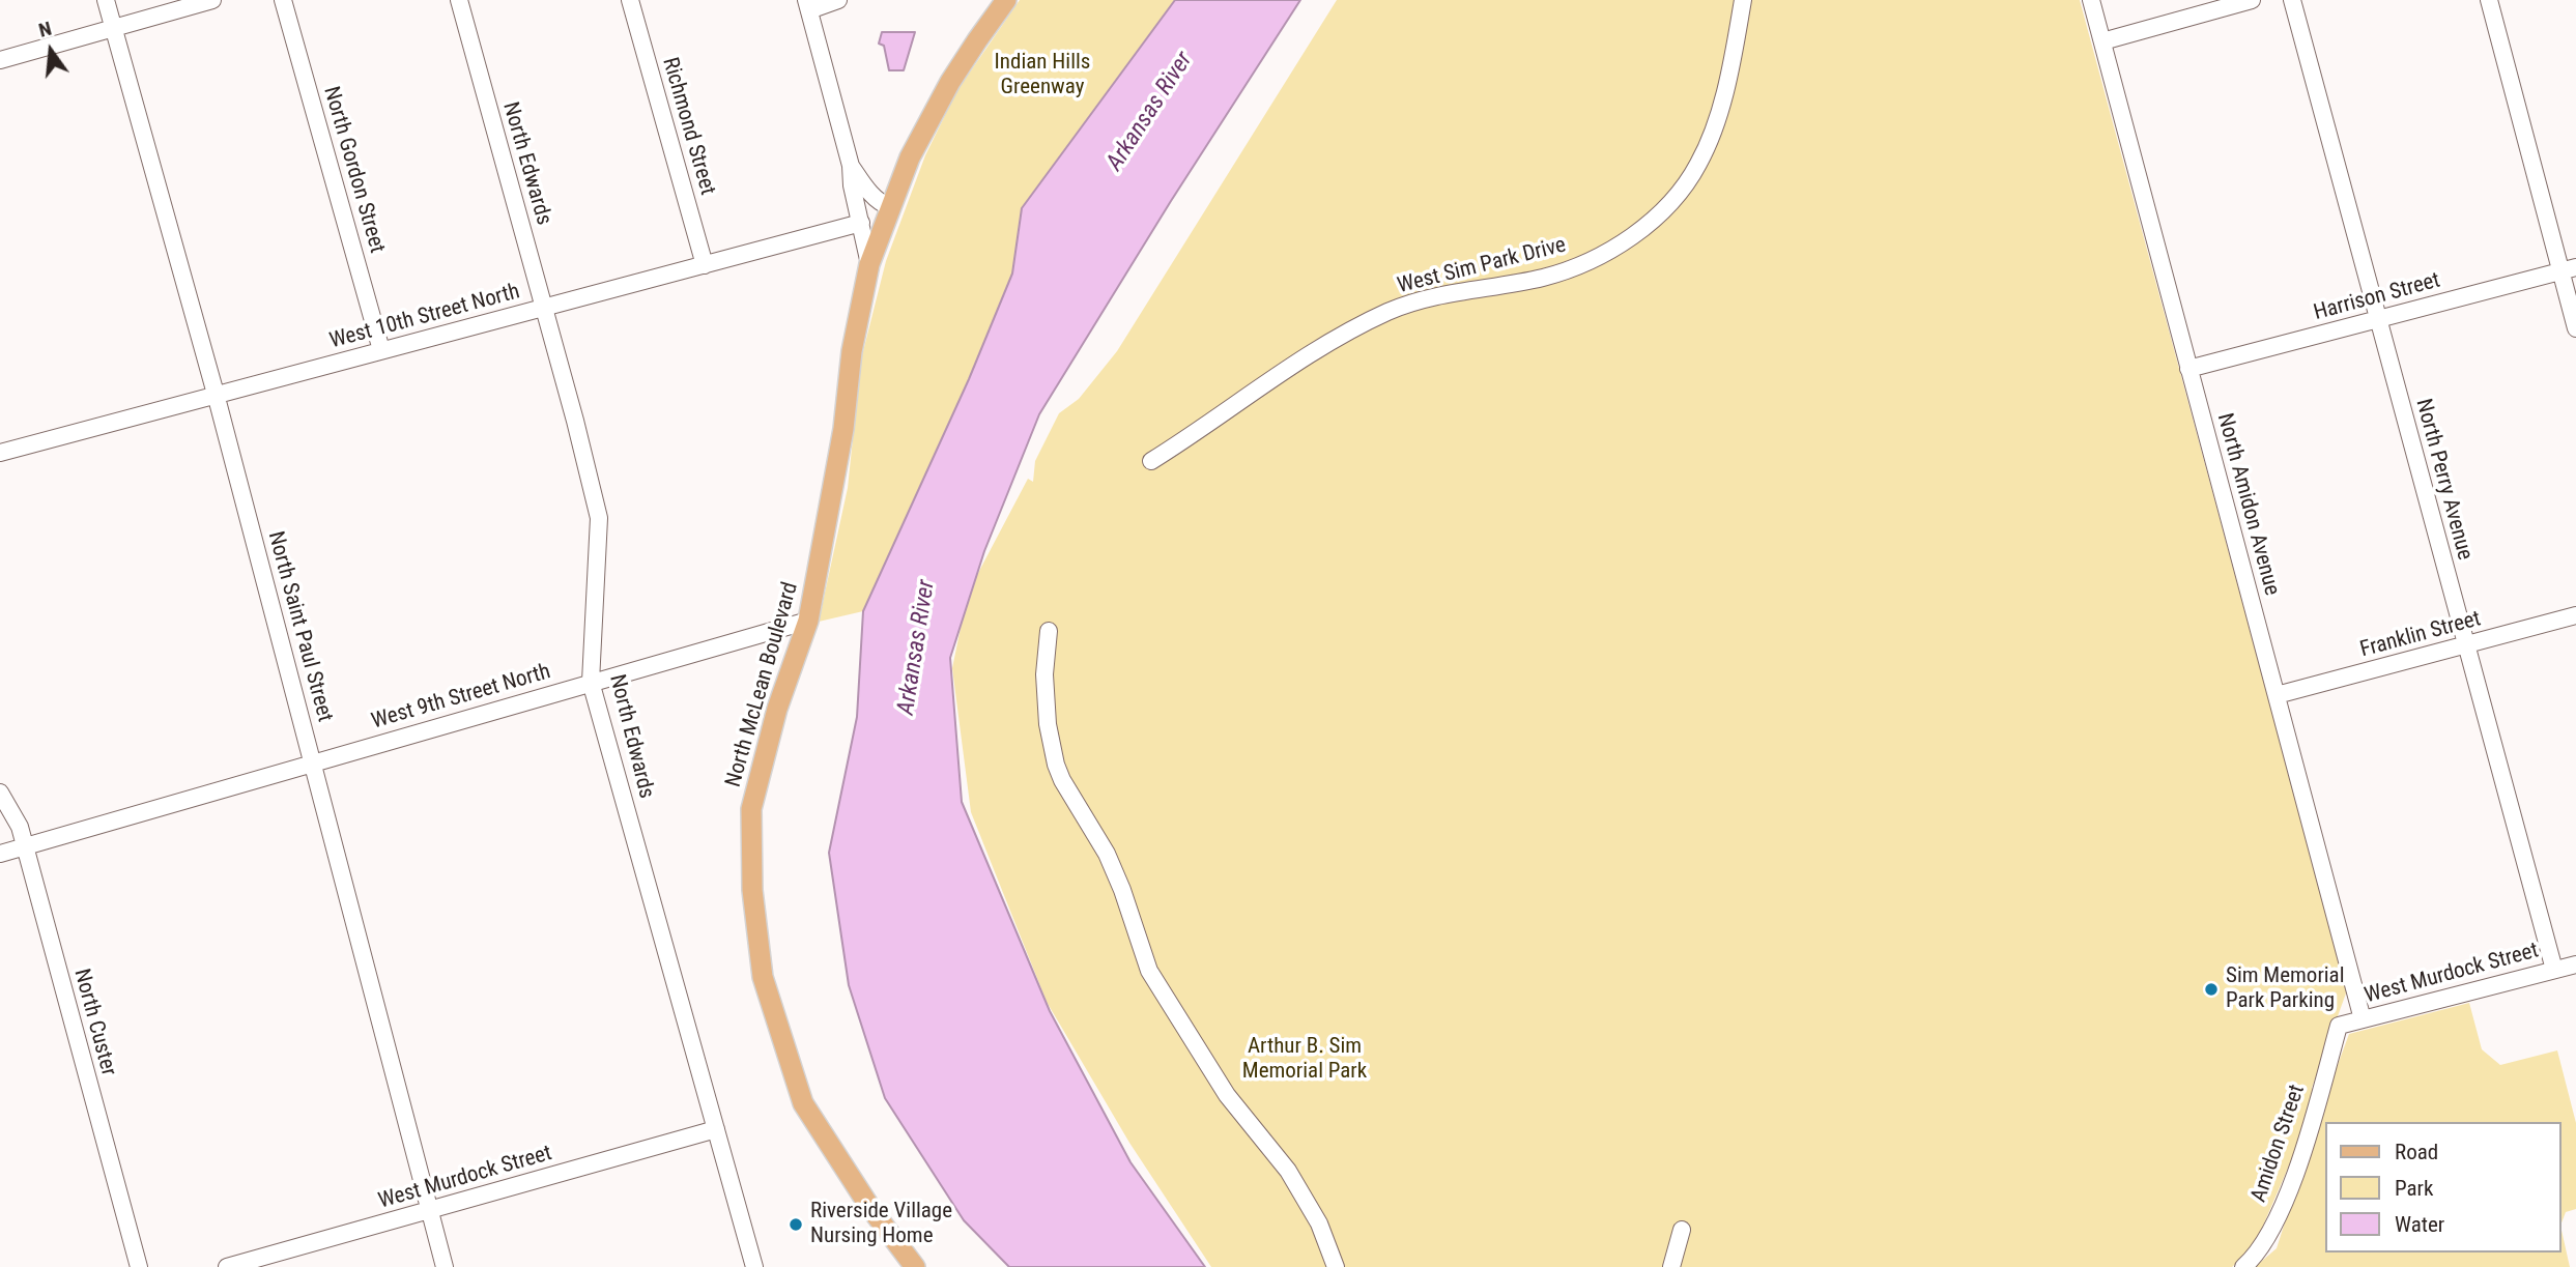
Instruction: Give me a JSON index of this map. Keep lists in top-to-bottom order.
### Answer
{
  "streets": {
    "main road": ["North McLean Boulevard"],
    "street": [
      "Richmond Street",
      "North Edwards",
      "North Gordon Street",
      "West Sim Park Drive",
      "Harrison Street",
      "West 10th Street North",
      "North Perry Avenue",
      "North Amidon Avenue",
      "North Saint Paul Street",
      "Franklin Street",
      "West 9th Street North",
      "West Murdock Street",
      "North Custer",
      "Amidon Street"
    ]
  },
  "crossings": [
    ["Richmond Street", "West 10th Street North"],
    ["North Edwards", "West 10th Street North"],
    ["North Edwards", "West 9th Street North"],
    ["North Edwards", "West Murdock Street"],
    ["North Gordon Street", "West 10th Street North"],
    ["Harrison Street", "North Perry Avenue"],
    ["Harrison Street", "North Amidon Avenue"],
    ["West 10th Street North", "North Saint Paul Street"],
    ["North Perry Avenue", "Franklin Street"],
    ["North Perry Avenue", "West Murdock Street"],
    ["North Amidon Avenue", "Franklin Street"],
    ["North Amidon Avenue", "West Murdock Street"],
    ["North Saint Paul Street", "West 9th Street North"],
    ["North Saint Paul Street", "West Murdock Street"],
    ["North McLean Boulevard", "West 9th Street North"],
    ["West 9th Street North", "North Custer"],
    ["West Murdock Street", "Amidon Street"]
  ],
  "water": ["Arkansas River"],
  "parks": ["Indian Hills Greenway", "Arthur B. Sim Memorial Park"],
  "places": ["Sim Memorial Park Parking", "Riverside Village Nursing Home"],
  "legend": ["Road", "Park", "Water"],
  "north": "top"
}
